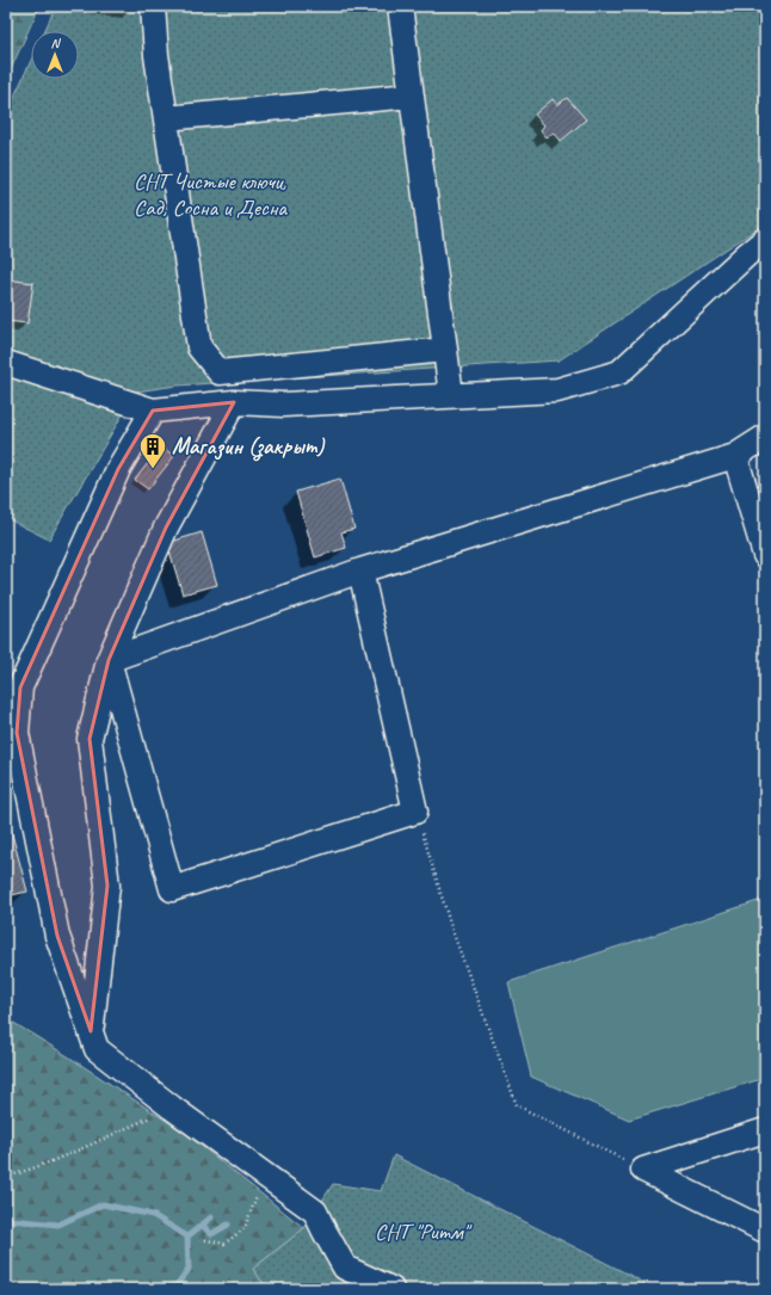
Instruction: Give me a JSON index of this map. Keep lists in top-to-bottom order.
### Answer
{
  "parks": ["СНТ Чистые ключи, Сад, Сосна и Десна", "СНТ \"Ритм\""],
  "places": {
    "building": ["Магазин (закрыт)"]
  },
  "north": "top"
}
